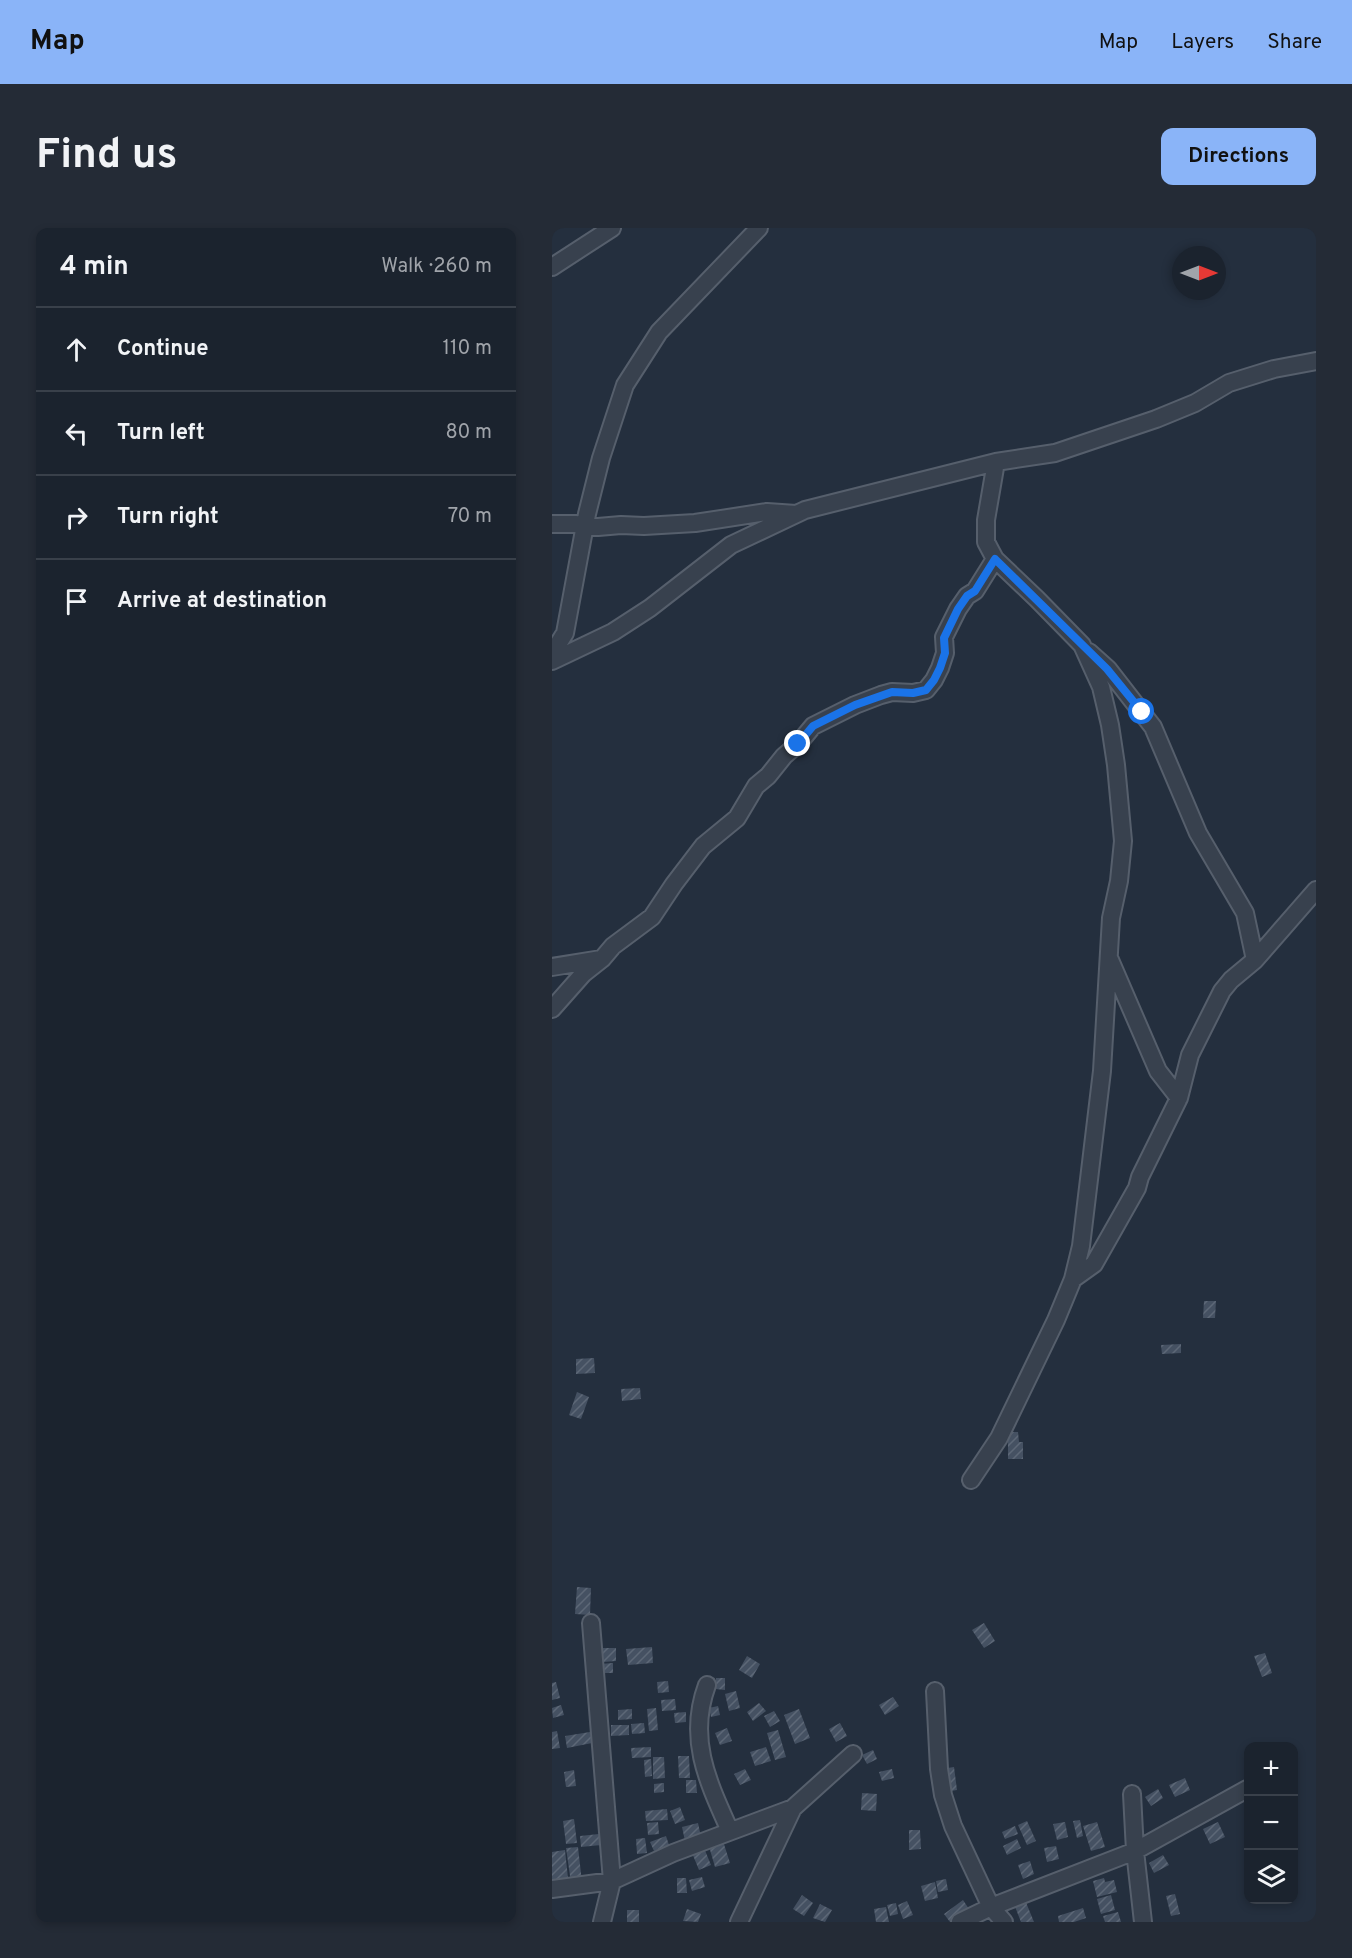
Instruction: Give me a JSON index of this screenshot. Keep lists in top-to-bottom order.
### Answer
{
  "north": "right",
  "page": {
    "header": "Map",
    "nav": ["Map", "Layers", "Share"],
    "buttons": "Directions",
    "title": "Find us",
    "heading": ["4 min", "Walk · 260 m"],
    "list": [
      ["Continue", "110 m"],
      ["Turn left", "80 m"],
      ["Turn right", "70 m"],
      "Arrive at destination"
    ],
    "map_buttons": ["+", "−"]
  }
}
